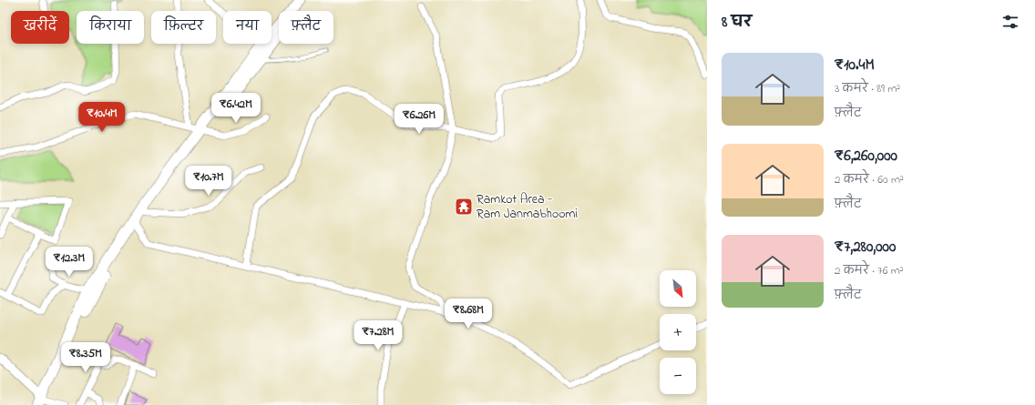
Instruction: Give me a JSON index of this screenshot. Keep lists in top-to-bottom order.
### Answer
{
  "places": {
    "temple": ["Ramkot Area - Ram Janmabhoomi"]
  },
  "north": "bottom right",
  "page": {
    "heading": "8 घर",
    "chip": [
      "खरीदें",
      "किराया",
      "फ़िल्टर",
      "नया",
      "फ़्लैट"
    ],
    "list": [
      {
        "name": "₹10.4M",
        "note": "3 कमरे · 89 m² · फ़्लैट"
      },
      {
        "name": "₹6,260,000",
        "note": "2 कमरे · 60 m² · फ़्लैट"
      },
      {
        "name": "₹7,280,000",
        "note": "2 कमरे · 76 m² · फ़्लैट"
      }
    ],
    "price": [
      "₹6.42M",
      "₹10.4M",
      "₹6.26M",
      "₹10.7M",
      "₹12.3M",
      "₹8.68M",
      "₹7.28M",
      "₹8.35M"
    ],
    "map_buttons": ["+", "−"]
  }
}
